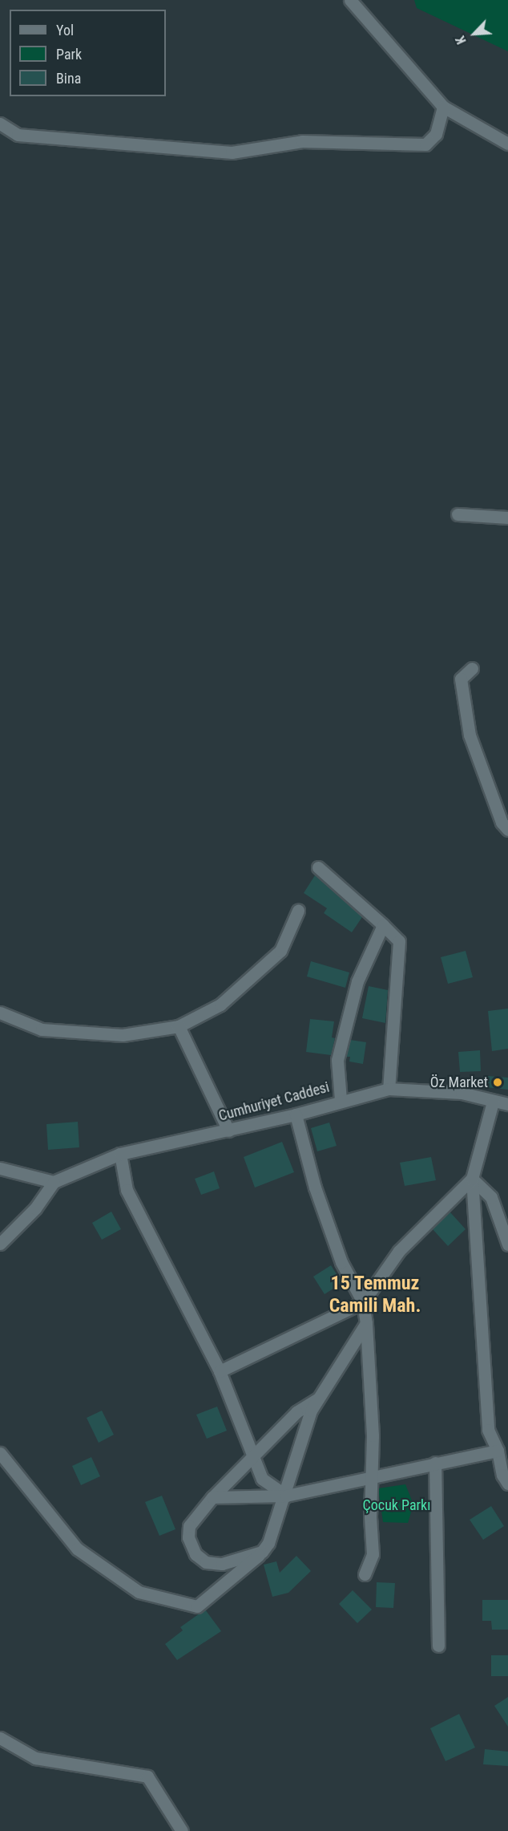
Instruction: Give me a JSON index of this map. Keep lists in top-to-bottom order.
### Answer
{
  "streets": {
    "street": ["Cumhuriyet Caddesi"]
  },
  "districts": ["15 Temmuz Camili Mah."],
  "parks": ["Çocuk Parkı"],
  "places": ["Öz Market"],
  "legend": ["Yol", "Park", "Bina"],
  "north": "bottom left"
}
